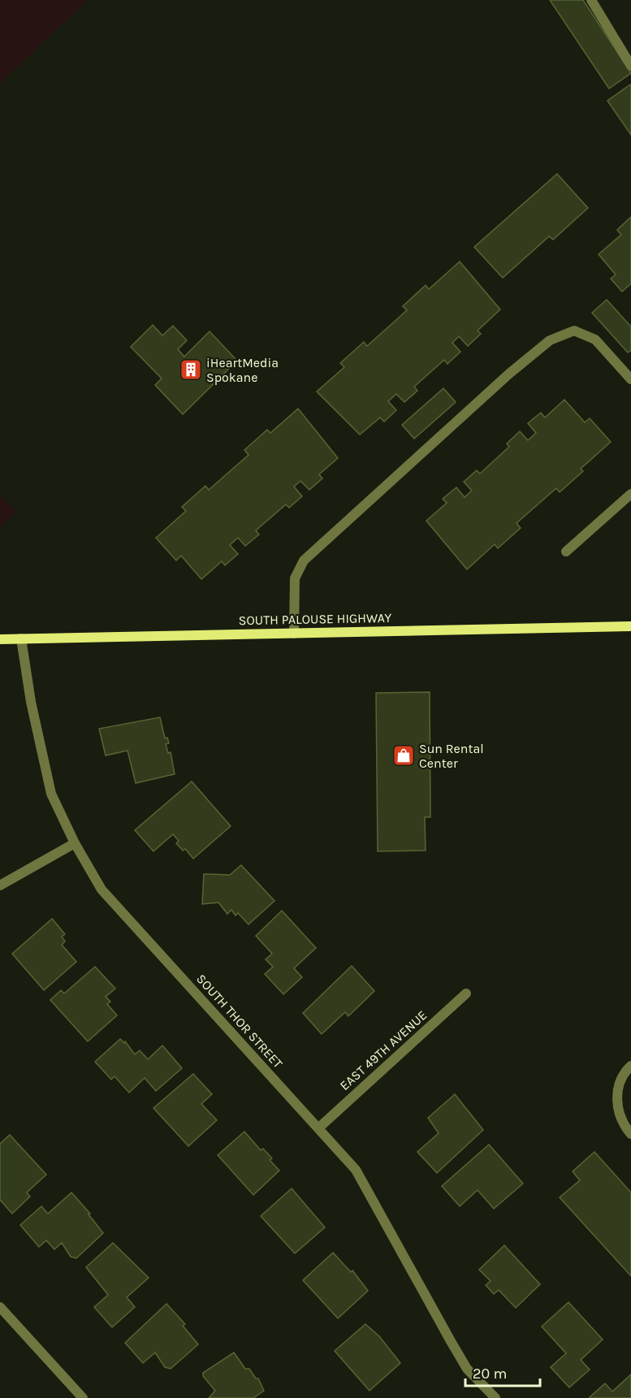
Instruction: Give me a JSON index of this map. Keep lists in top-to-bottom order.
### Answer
{
  "streets": {
    "street": ["SOUTH PALOUSE HIGHWAY", "SOUTH THOR STREET", "EAST 49TH AVENUE"]
  },
  "crossings": [
    ["SOUTH PALOUSE HIGHWAY", "SOUTH THOR STREET"],
    ["SOUTH THOR STREET", "EAST 49TH AVENUE"]
  ],
  "places": {
    "building": ["iHeartMedia Spokane"],
    "shop": ["Sun Rental Center"]
  },
  "scale_bar": "20 m"
}
